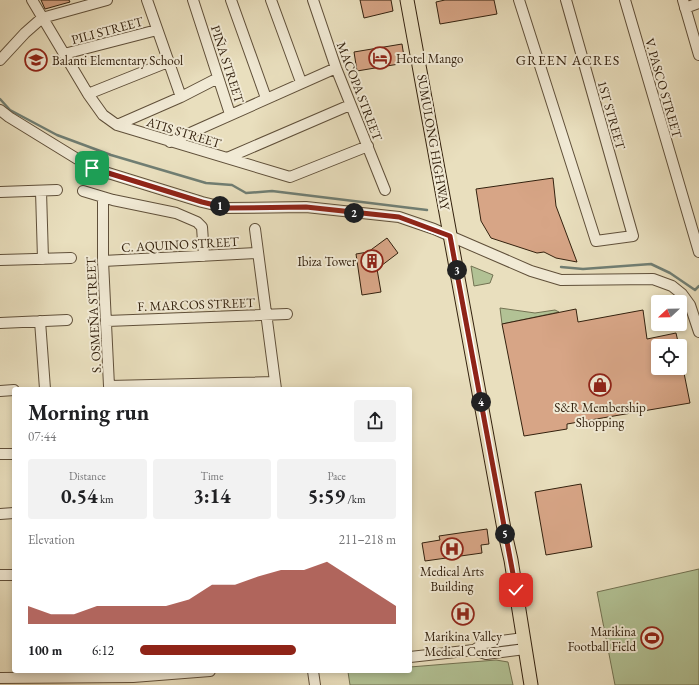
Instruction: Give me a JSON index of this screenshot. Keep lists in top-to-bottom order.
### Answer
{
  "streets": {
    "main road": ["SUMULONG HIGHWAY"],
    "street": [
      "PILI STREET",
      "PIÑA STREET",
      "V. PASCO STREET",
      "MACOPA STREET",
      "1ST STREET",
      "ATIS STREET",
      "C. AQUINO STREET",
      "F. MARCOS STREET",
      "S. OSMEÑA STREET"
    ]
  },
  "crossings": [
    ["PILI STREET", "ATIS STREET"],
    ["MACOPA STREET", "ATIS STREET"],
    ["C. AQUINO STREET", "S. OSMEÑA STREET"],
    ["F. MARCOS STREET", "S. OSMEÑA STREET"]
  ],
  "districts": ["GREEN ACRES"],
  "places": {
    "hotel": ["Hotel Mango"],
    "school or university": ["Balanti Elementary School"],
    "building": ["Ibiza Tower"],
    "shop": ["S&R Membership Shopping"],
    "hospital": ["Medical Arts Building", "Marikina Valley Medical Center"],
    "sports": ["Marikina Football Field"]
  },
  "north": "left",
  "page": {
    "pins": [
      "1",
      "2",
      "3",
      "4",
      "5"
    ],
    "heading": ["Morning run", "07:44"],
    "stats": [
      ["Distance", "0.54 km"],
      ["Time", "3:14"],
      ["Pace", "5:59 /km"]
    ],
    "chart": ["Elevation", "211–218 m"],
    "list": [
      {
        "name": "100 m",
        "note": "6:12"
      }
    ]
  }
}
